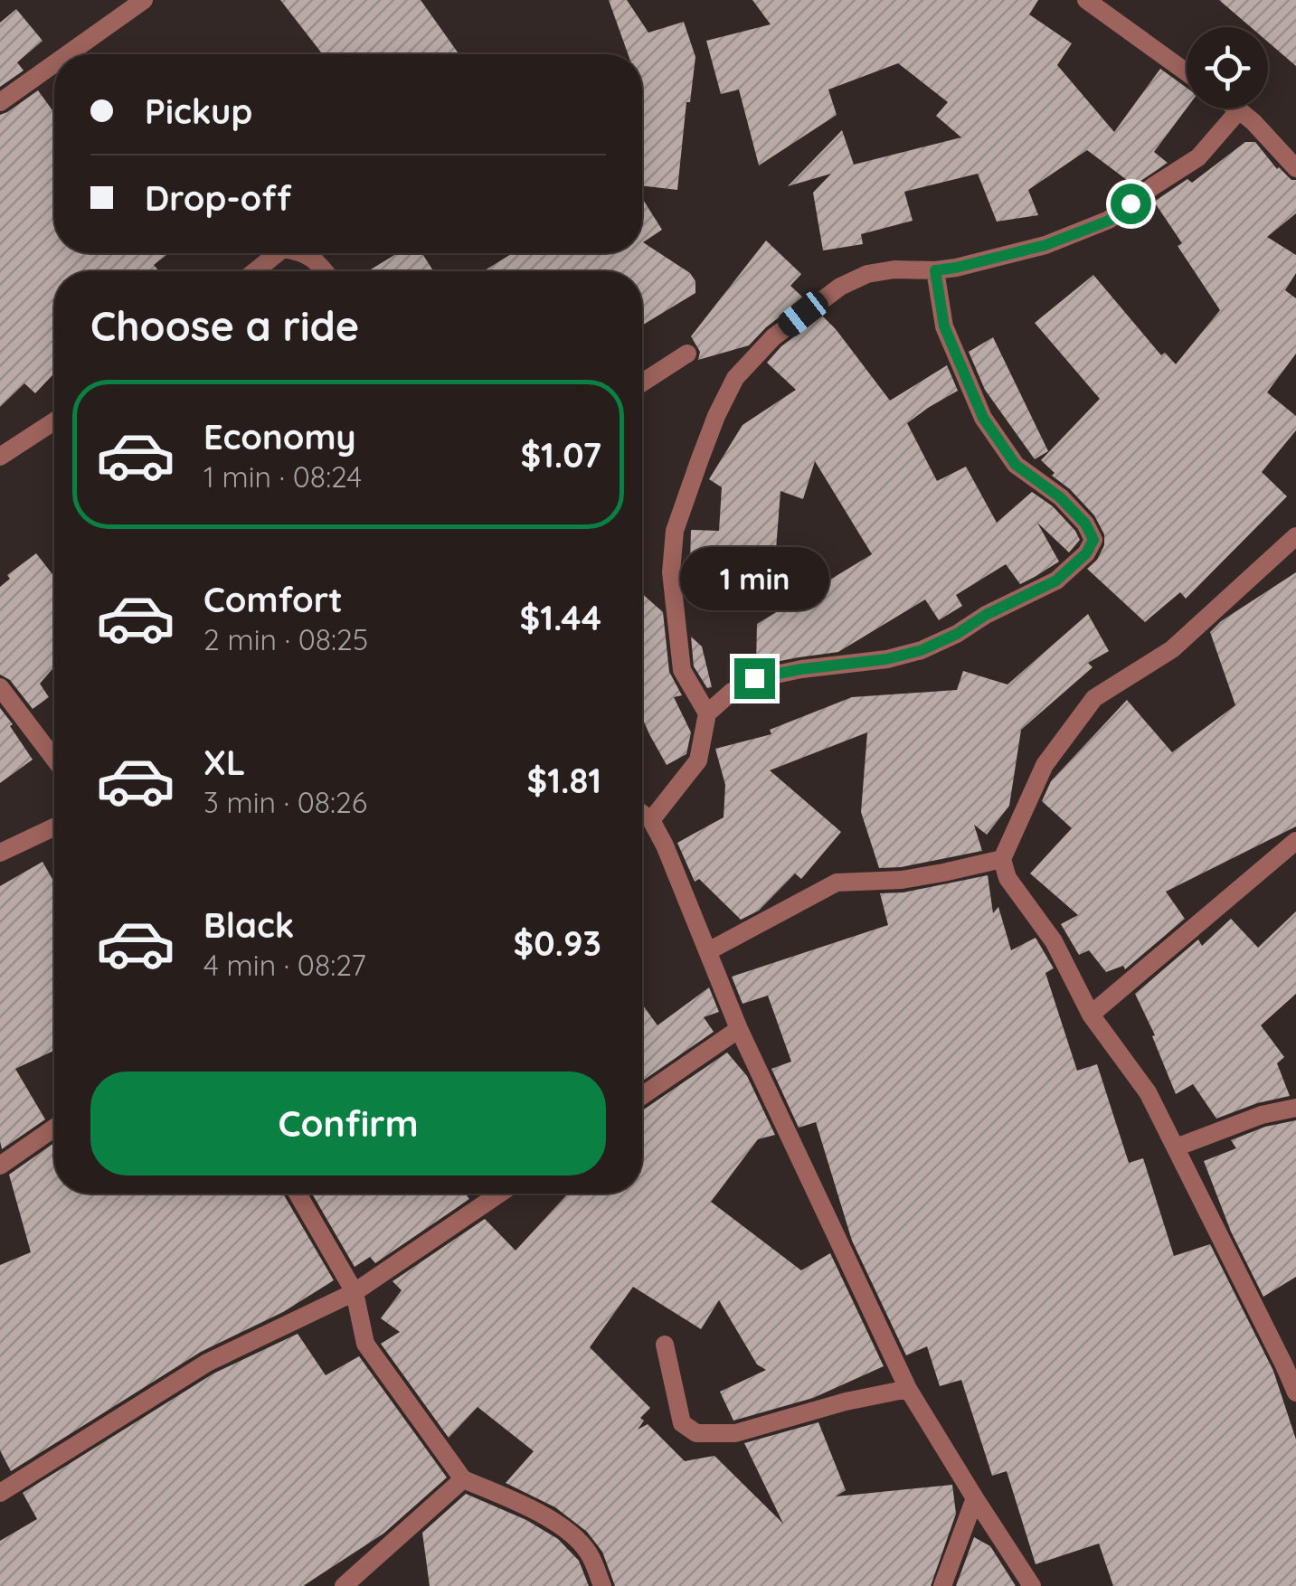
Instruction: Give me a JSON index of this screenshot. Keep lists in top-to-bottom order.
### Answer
{
  "page": {
    "banner": ["Pickup", "Drop-off"],
    "heading": "Choose a ride",
    "list": [
      {
        "name": "Economy",
        "note": "1 min · 08:24",
        "value": "$1.07"
      },
      {
        "name": "Comfort",
        "note": "2 min · 08:25",
        "value": "$1.44"
      },
      {
        "name": "XL",
        "note": "3 min · 08:26",
        "value": "$1.81"
      },
      {
        "name": "Black",
        "note": "4 min · 08:27",
        "value": "$0.93"
      }
    ],
    "bubble": "1 min",
    "buttons": "Confirm"
  }
}
